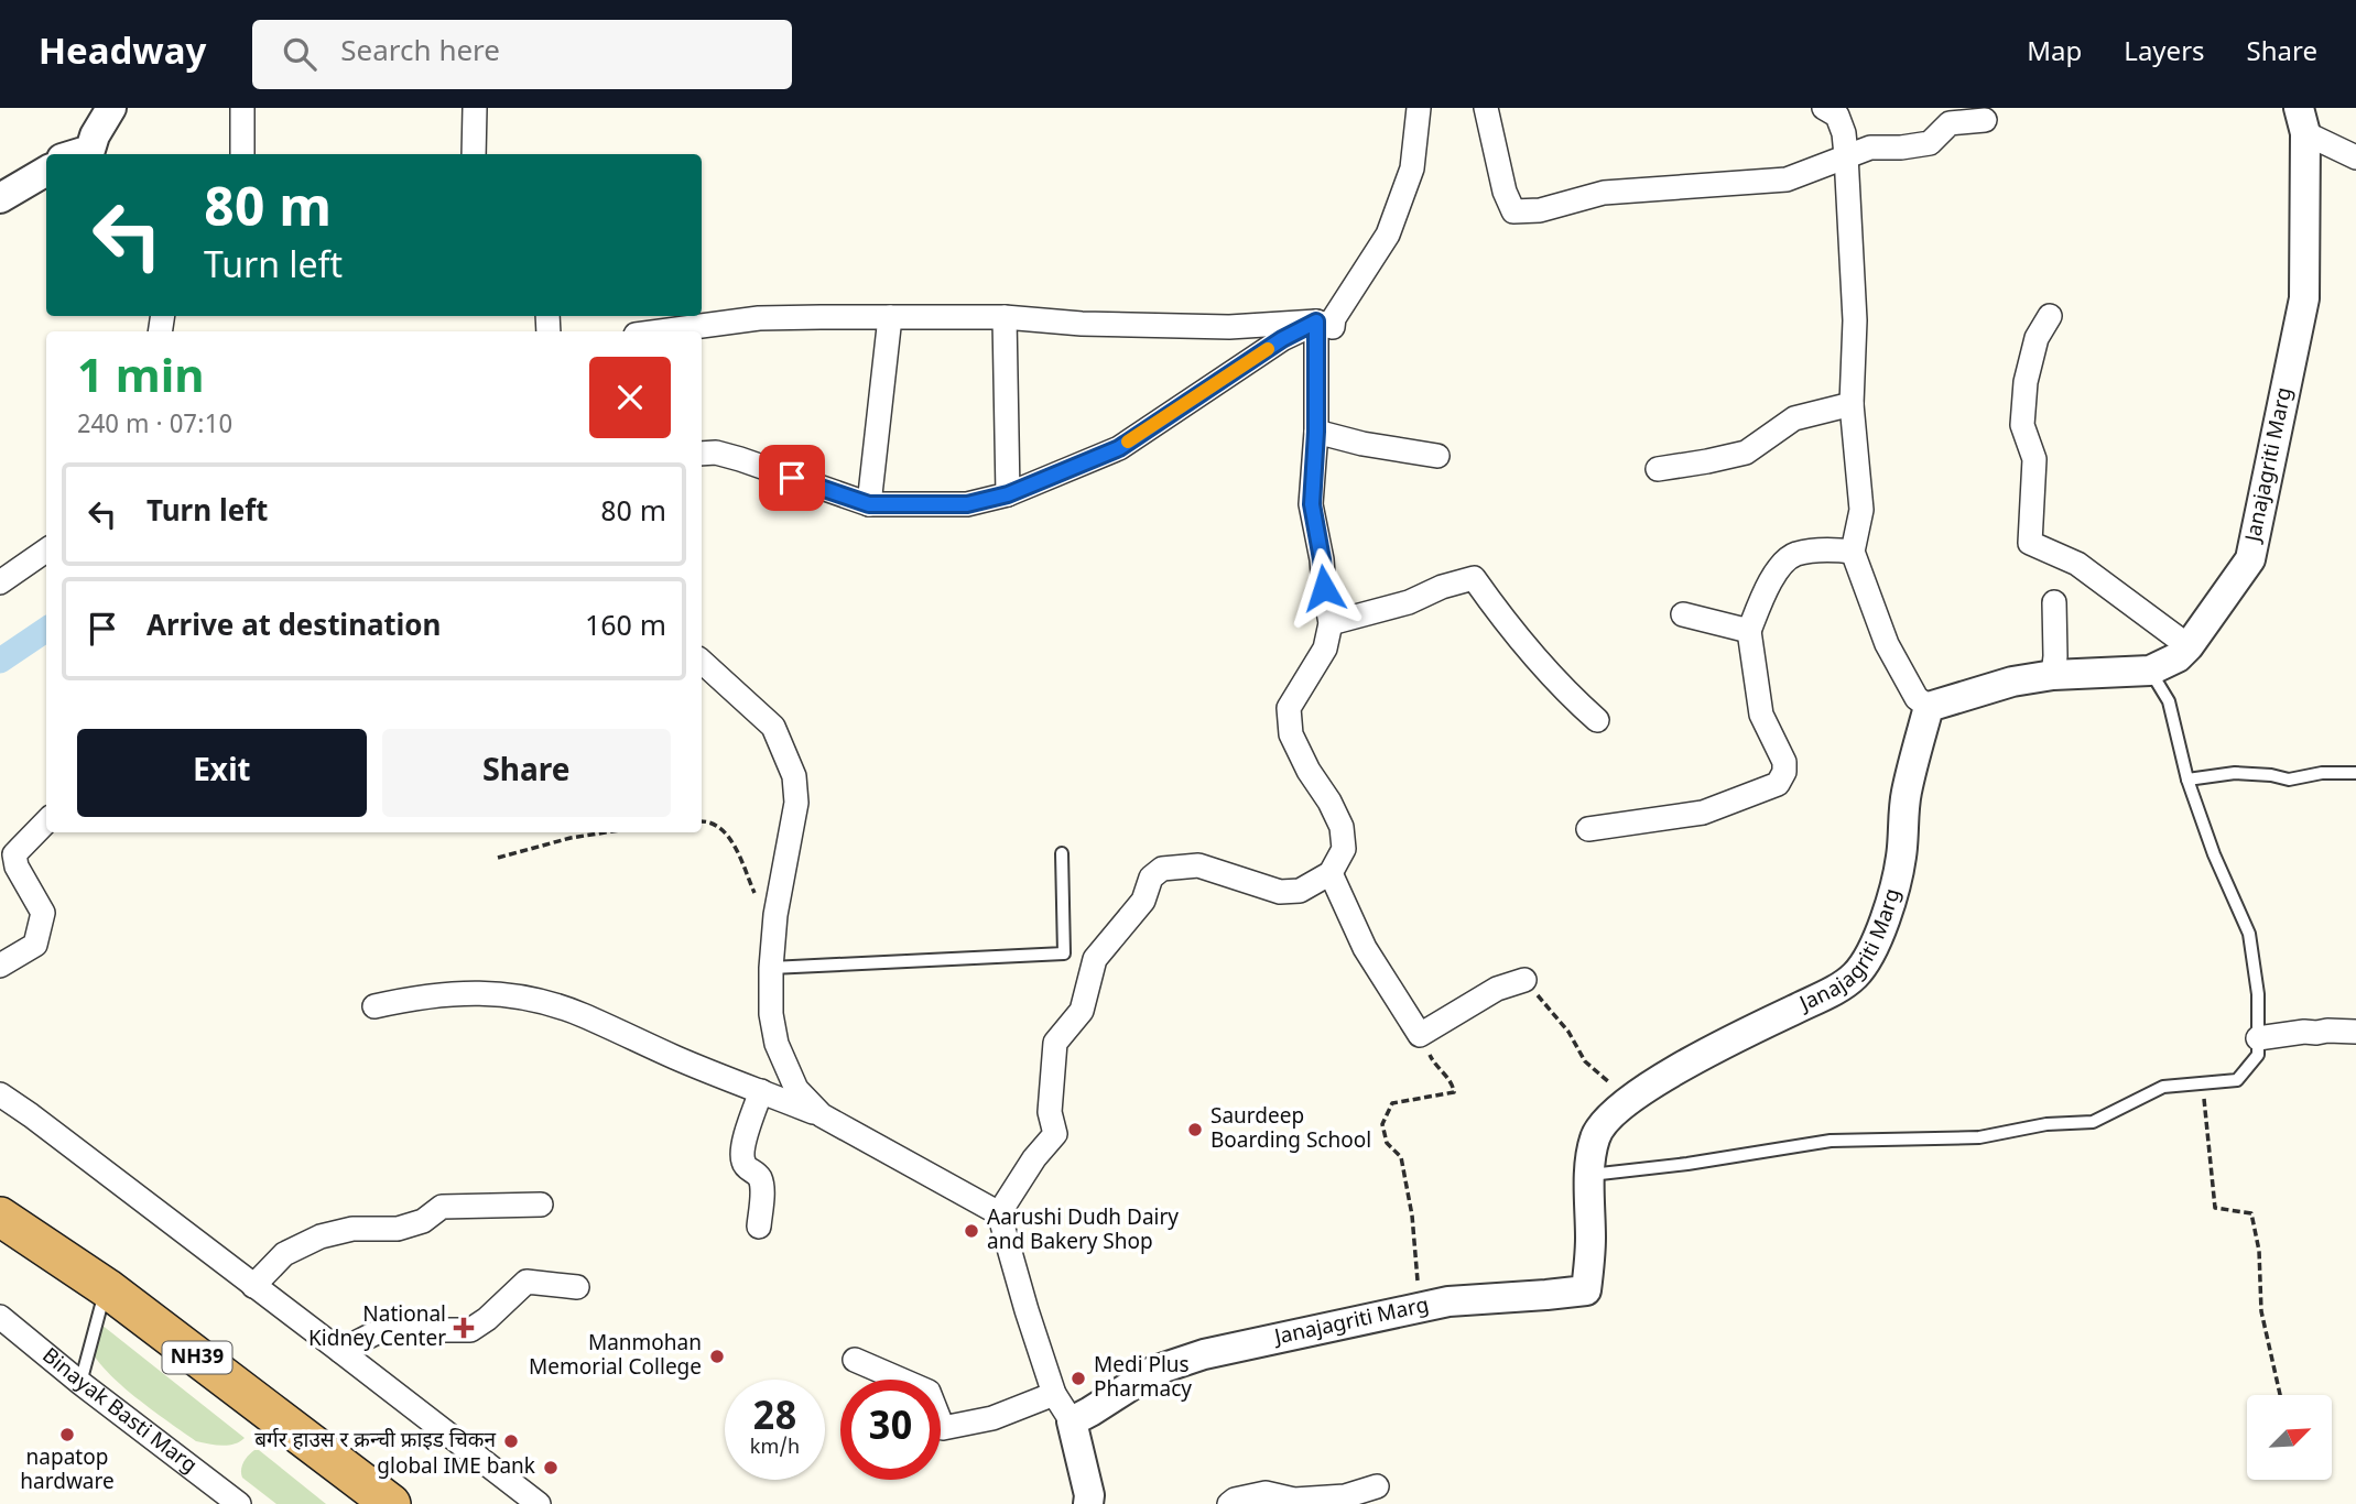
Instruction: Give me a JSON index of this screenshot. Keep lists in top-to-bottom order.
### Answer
{
  "streets": {
    "highway": ["NH39"],
    "street": ["Janajagriti Marg", "Binayak Basti Marg"]
  },
  "places": {
    "other": [
      "Saurdeep Boarding School",
      "Aarushi Dudh Dairy and Bakery Shop",
      "Manmohan Memorial College",
      "Medi Plus Pharmacy",
      "napatop hardware",
      "बर्गर हाउस र क्रन्ची फ्राइड चिकन",
      "global IME bank"
    ],
    "health": ["National Kidney Center"]
  },
  "north": "top right",
  "page": {
    "header": "Headway",
    "search": "Search here",
    "nav": ["Map", "Layers", "Share"],
    "turn": ["80 m", "Turn left"],
    "heading": ["1 min", "240 m · 07:10"],
    "list": [
      {
        "name": "Turn left",
        "value": "80 m"
      },
      {
        "name": "Arrive at destination",
        "value": "160 m"
      }
    ],
    "buttons": ["Exit", "Share"],
    "speed": "28 km/h",
    "limit": "30"
  }
}
